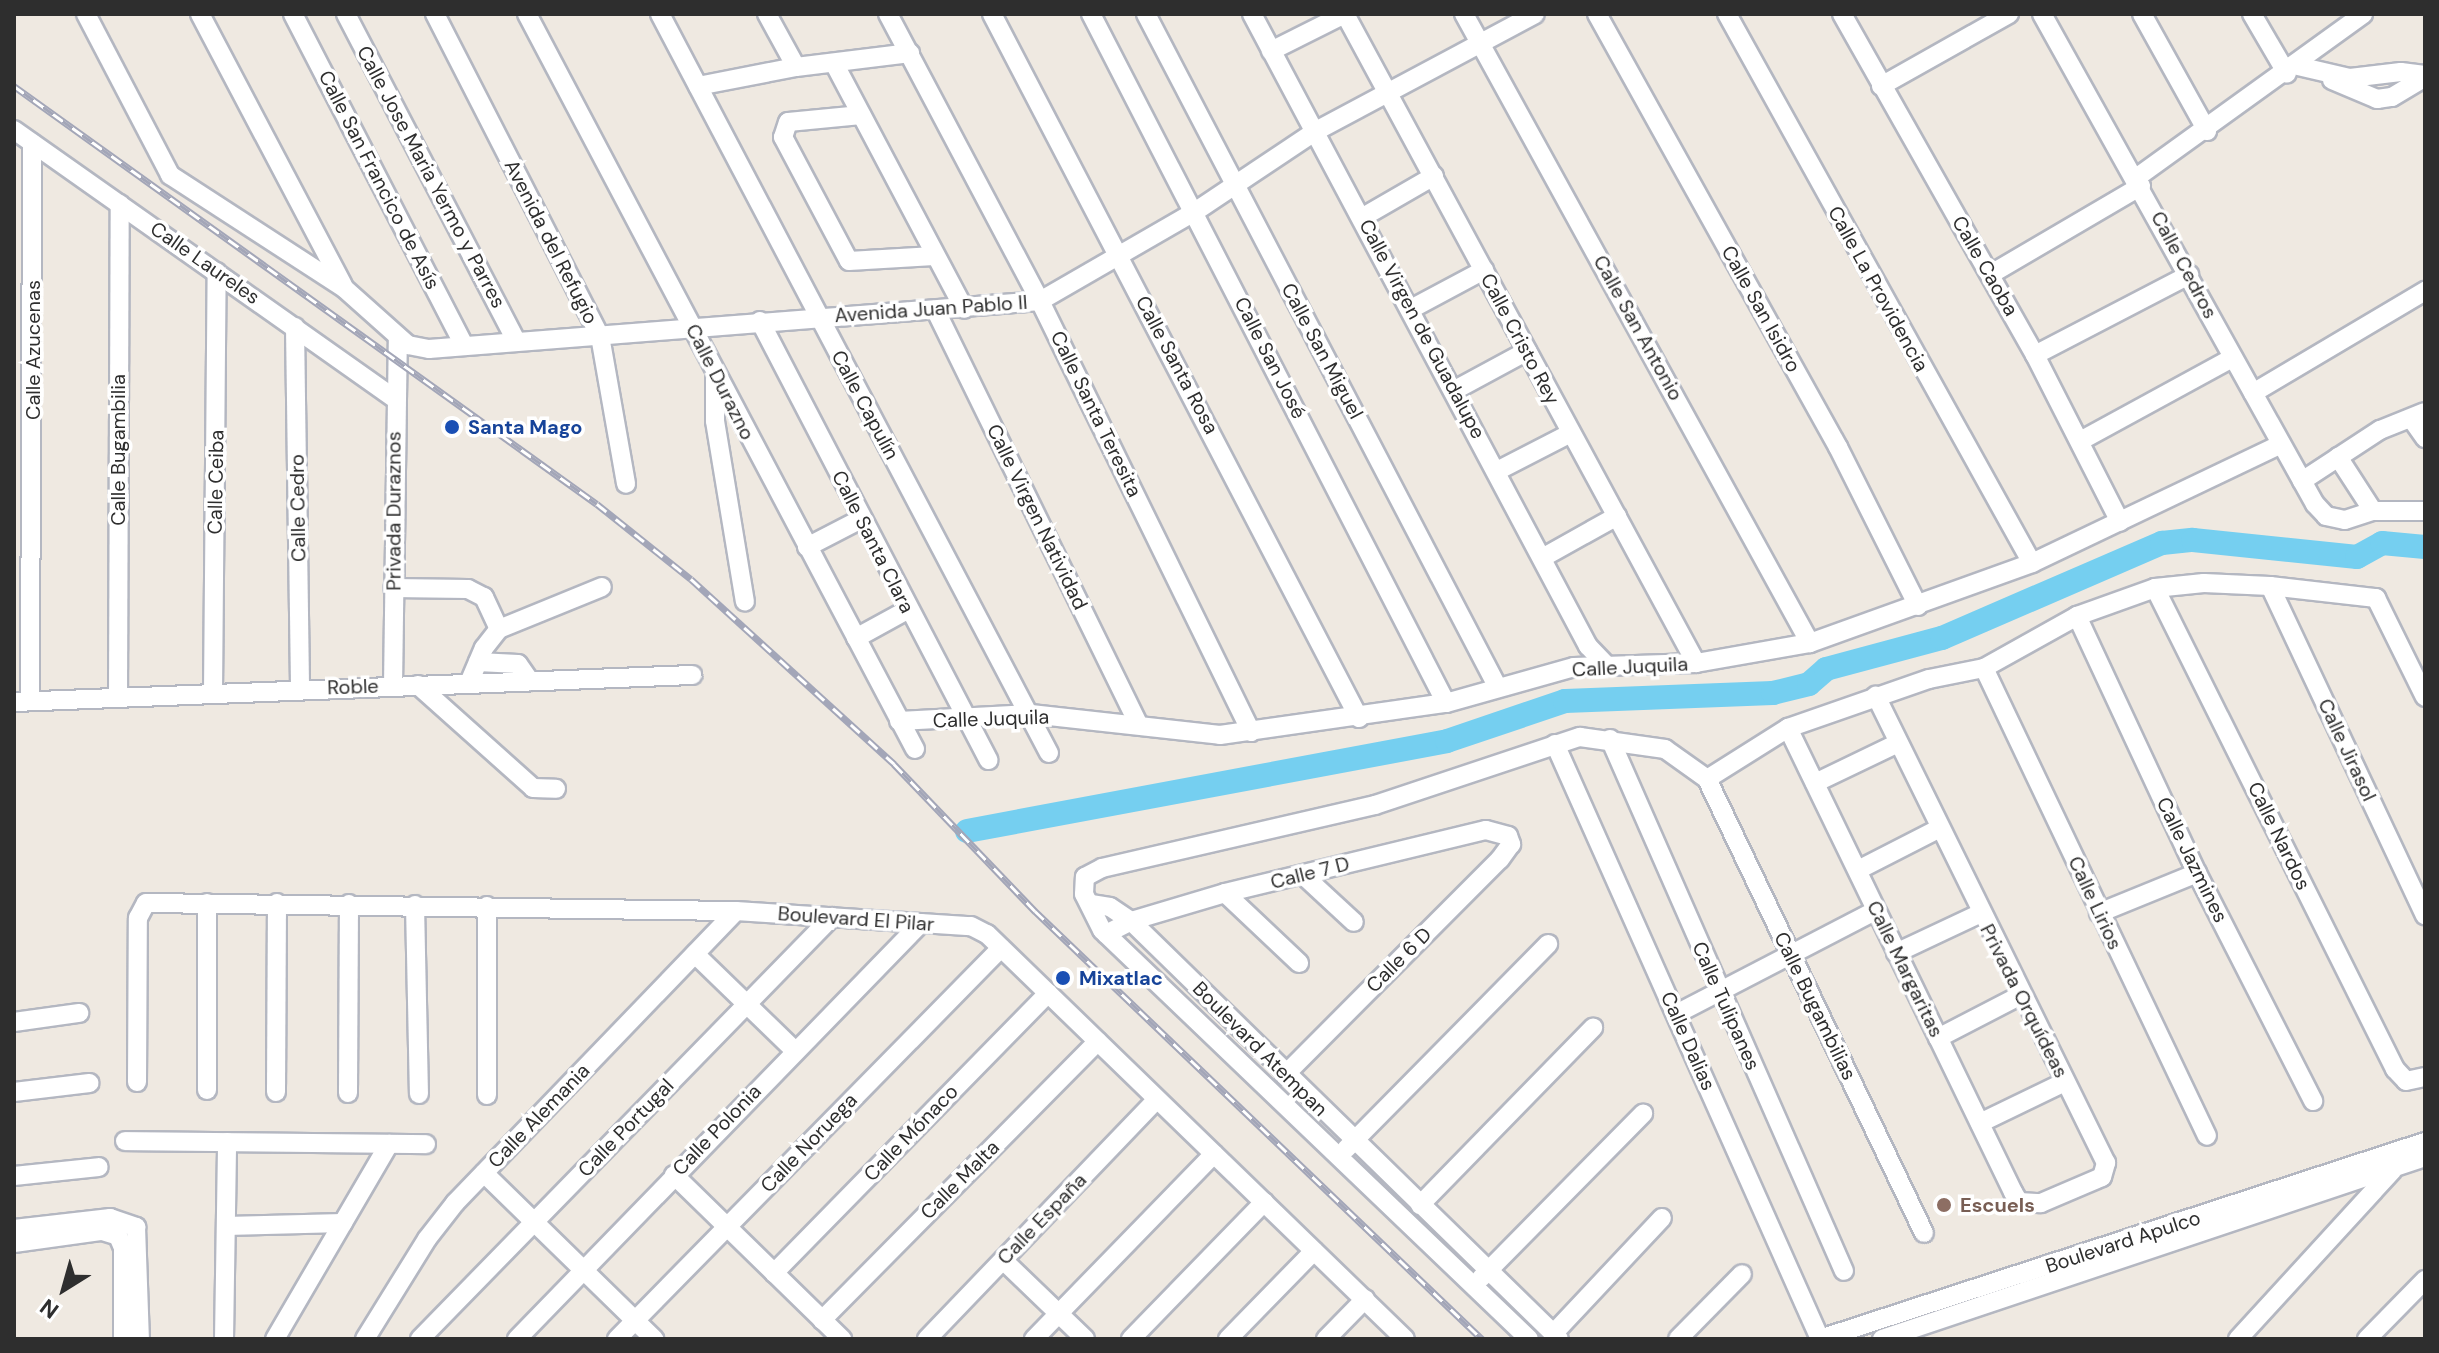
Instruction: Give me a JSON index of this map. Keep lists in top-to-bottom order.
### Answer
{
  "streets": {
    "street": [
      "Calle Jose Maria Yermo y Parres",
      "Calle San Francico de Asís",
      "Avenida del Refugio",
      "Calle Laureles",
      "Calle Cedros",
      "Calle Caoba",
      "Calle La Providencia",
      "Avenida Juan Pablo II",
      "Calle San Isidro",
      "Calle San Antonio",
      "Calle Virgen de Guadalupe",
      "Calle Cristo Rey",
      "Calle Azucenas",
      "Calle San Miguel",
      "Calle San José",
      "Calle Santa Rosa",
      "Calle Durazno",
      "Calle Capulín",
      "Calle Santa Teresita",
      "Calle Bugambilia",
      "Calle Ceiba",
      "Calle Cedro",
      "Privada Duraznos",
      "Calle Virgen Natividad",
      "Calle Santa Clara",
      "Calle Juquila",
      "Roble",
      "Calle Jirasol",
      "Calle Nardos",
      "Calle Jazmines",
      "Calle 7 D",
      "Calle Lirios",
      "Boulevard El Pilar",
      "Calle 6 D",
      "Calle Margaritas",
      "Privada Orquídeas",
      "Calle Tulipanes",
      "Calle Bugambilias",
      "Calle Dalias",
      "Boulevard Atempan",
      "Calle Alemania",
      "Calle Portugal",
      "Calle Polonia",
      "Calle Mónaco",
      "Calle Noruega",
      "Calle Malta",
      "Calle España",
      "Boulevard Apulco"
    ]
  },
  "crossings": [
    ["Calle Jose Maria Yermo y Parres", "Avenida Juan Pablo II"],
    ["Calle San Francico de Asís", "Avenida Juan Pablo II"],
    ["Avenida del Refugio", "Avenida Juan Pablo II"],
    ["Calle Laureles", "Calle Azucenas"],
    ["Calle Laureles", "Calle Bugambilia"],
    ["Calle Laureles", "Calle Ceiba"],
    ["Calle Laureles", "Calle Cedro"],
    ["Calle Laureles", "Privada Duraznos"],
    ["Calle Cedros", "Calle Juquila"],
    ["Calle Caoba", "Calle Juquila"],
    ["Calle La Providencia", "Calle Juquila"],
    ["Avenida Juan Pablo II", "Calle San Antonio"],
    ["Avenida Juan Pablo II", "Calle Virgen de Guadalupe"],
    ["Avenida Juan Pablo II", "Calle Cristo Rey"],
    ["Avenida Juan Pablo II", "Calle San Miguel"],
    ["Avenida Juan Pablo II", "Calle San José"],
    ["Avenida Juan Pablo II", "Calle Santa Rosa"],
    ["Avenida Juan Pablo II", "Calle Durazno"],
    ["Avenida Juan Pablo II", "Calle Capulín"],
    ["Avenida Juan Pablo II", "Calle Santa Teresita"],
    ["Avenida Juan Pablo II", "Privada Duraznos"],
    ["Avenida Juan Pablo II", "Calle Virgen Natividad"],
    ["Avenida Juan Pablo II", "Calle Santa Clara"],
    ["Calle San Isidro", "Calle Juquila"],
    ["Calle San Antonio", "Calle Juquila"],
    ["Calle Virgen de Guadalupe", "Calle Juquila"],
    ["Calle Cristo Rey", "Calle Juquila"],
    ["Calle Azucenas", "Roble"],
    ["Calle San Miguel", "Calle Juquila"],
    ["Calle San José", "Calle Juquila"],
    ["Calle Santa Rosa", "Calle Juquila"],
    ["Calle Durazno", "Calle Juquila"],
    ["Calle Capulín", "Calle Juquila"],
    ["Calle Santa Teresita", "Calle Juquila"],
    ["Calle Bugambilia", "Roble"],
    ["Calle Ceiba", "Roble"],
    ["Calle Cedro", "Roble"],
    ["Privada Duraznos", "Roble"],
    ["Calle Virgen Natividad", "Calle Juquila"],
    ["Calle Santa Clara", "Calle Juquila"],
    ["Calle 7 D", "Calle 6 D"],
    ["Calle 7 D", "Boulevard Atempan"],
    ["Boulevard El Pilar", "Calle Alemania"],
    ["Boulevard El Pilar", "Calle Portugal"],
    ["Boulevard El Pilar", "Calle Polonia"],
    ["Boulevard El Pilar", "Calle Mónaco"],
    ["Boulevard El Pilar", "Calle Noruega"],
    ["Boulevard El Pilar", "Calle Malta"],
    ["Boulevard El Pilar", "Calle España"],
    ["Calle 6 D", "Boulevard Atempan"],
    ["Calle Margaritas", "Privada Orquídeas"],
    ["Calle Dalias", "Boulevard Apulco"]
  ],
  "places": ["Santa Mago", "Mixatlac", "Escuels"],
  "north": "bottom left"
}
